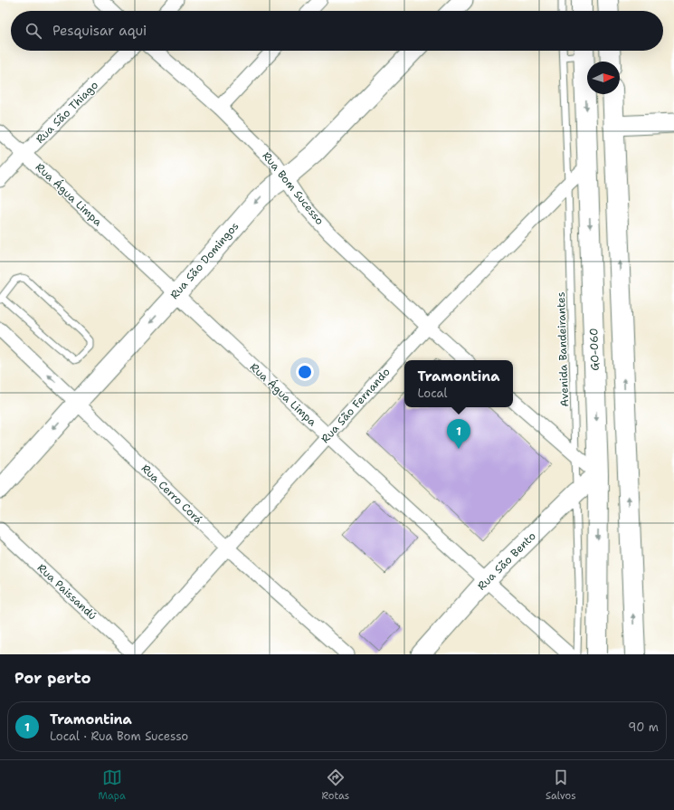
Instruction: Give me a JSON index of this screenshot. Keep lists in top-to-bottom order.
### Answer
{
  "streets": {
    "main road": ["GO-060"],
    "street": [
      "Rua São Thiago",
      "Rua Bom Sucesso",
      "Rua Água Limpa",
      "Rua São Domingos",
      "Rua São Fernando",
      "Rua Cerro Corá",
      "Rua São Bento",
      "Rua Paissandú"
    ],
    "lane": ["Avenida Bandeirantes"]
  },
  "crossings": [
    ["Rua São Thiago", "Rua Água Limpa"],
    ["Rua Bom Sucesso", "Rua São Domingos"],
    ["Rua Bom Sucesso", "Rua São Fernando"],
    ["Rua Água Limpa", "Rua São Domingos"],
    ["Rua Água Limpa", "Rua São Fernando"],
    ["Rua Água Limpa", "Rua São Bento"],
    ["Rua São Domingos", "Rua Cerro Corá"],
    ["Avenida Bandeirantes", "Rua São Fernando"],
    ["Avenida Bandeirantes", "Rua São Bento"],
    ["GO-060", "Rua São Fernando"],
    ["GO-060", "Rua São Bento"],
    ["Rua São Fernando", "Rua Cerro Corá"],
    ["Rua São Fernando", "Rua Paissandú"]
  ],
  "one_way": ["Rua São Domingos"],
  "north": "right",
  "page": {
    "search": "Pesquisar aqui",
    "popup": ["Tramontina", "Local"],
    "pins": "1",
    "heading": "Por perto",
    "list": [
      {
        "mark": "1",
        "name": "Tramontina",
        "note": "Local · Rua Bom Sucesso",
        "value": "90 m"
      }
    ],
    "nav": ["Mapa", "Rotas", "Salvos"]
  }
}
